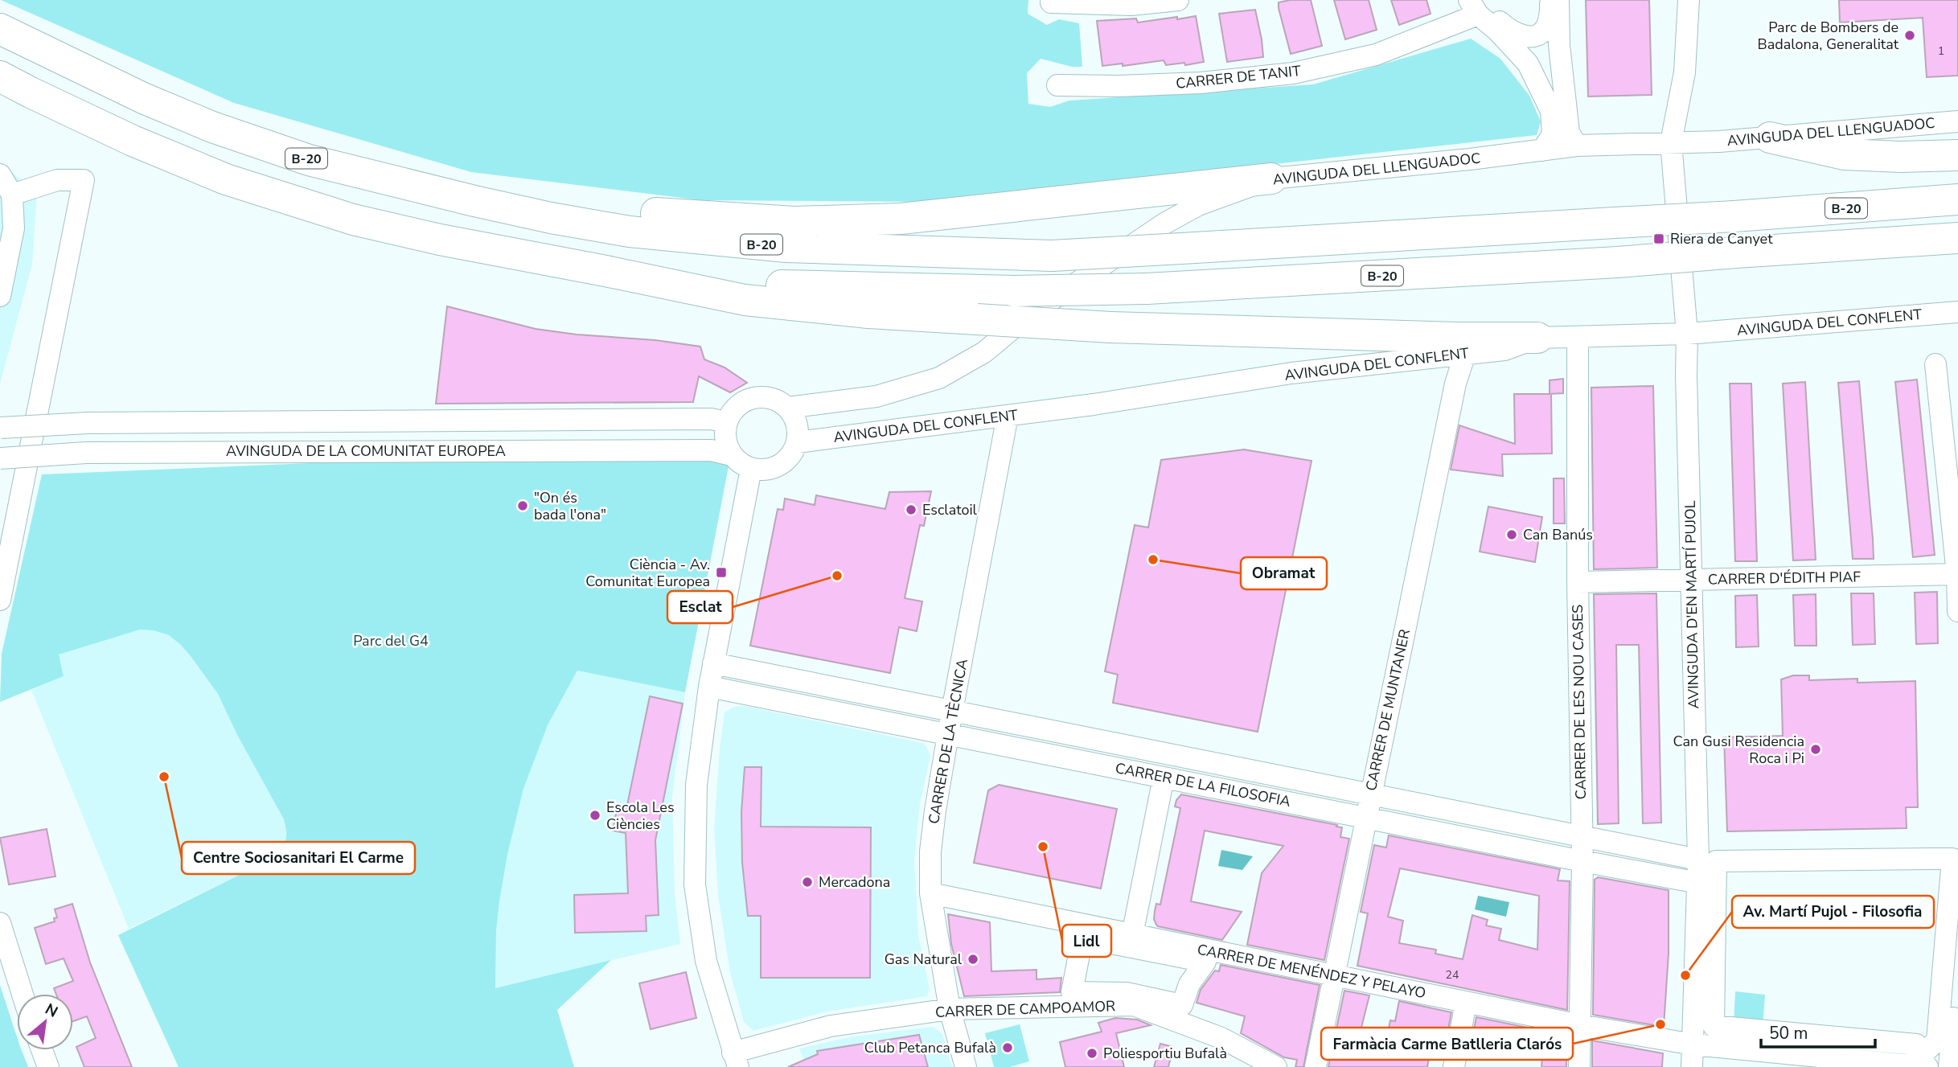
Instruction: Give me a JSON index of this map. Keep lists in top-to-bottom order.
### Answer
{
  "streets": {
    "highway": ["B-20"],
    "street": [
      "CARRER DE TANIT",
      "AVINGUDA DEL LLENGUADOC",
      "AVINGUDA DEL CONFLENT",
      "AVINGUDA DE LA COMUNITAT EUROPEA",
      "CARRER D'ÉDITH PIAF",
      "AVINGUDA D'EN MARTÍ PUJOL",
      "CARRER DE LES NOU CASES",
      "CARRER DE MUNTANER",
      "CARRER DE LA TÈCNICA",
      "CARRER DE LA FILOSOFIA",
      "CARRER DE MENÉNDEZ Y PELAYO",
      "CARRER DE CAMPOAMOR"
    ]
  },
  "crossings": [
    ["AVINGUDA DEL LLENGUADOC", "AVINGUDA DEL CONFLENT"],
    ["AVINGUDA DEL LLENGUADOC", "AVINGUDA DE LA COMUNITAT EUROPEA"],
    ["AVINGUDA DEL LLENGUADOC", "AVINGUDA D'EN MARTÍ PUJOL"],
    ["AVINGUDA DEL CONFLENT", "AVINGUDA DE LA COMUNITAT EUROPEA"],
    ["AVINGUDA DEL CONFLENT", "AVINGUDA D'EN MARTÍ PUJOL"],
    ["AVINGUDA DEL CONFLENT", "CARRER DE LES NOU CASES"],
    ["AVINGUDA DEL CONFLENT", "CARRER DE MUNTANER"],
    ["AVINGUDA DEL CONFLENT", "CARRER DE LA TÈCNICA"],
    ["CARRER D'ÉDITH PIAF", "AVINGUDA D'EN MARTÍ PUJOL"],
    ["CARRER D'ÉDITH PIAF", "CARRER DE LES NOU CASES"],
    ["AVINGUDA D'EN MARTÍ PUJOL", "CARRER DE LA FILOSOFIA"],
    ["AVINGUDA D'EN MARTÍ PUJOL", "CARRER DE MENÉNDEZ Y PELAYO"],
    ["CARRER DE LES NOU CASES", "CARRER DE LA FILOSOFIA"],
    ["CARRER DE LES NOU CASES", "CARRER DE MENÉNDEZ Y PELAYO"],
    ["CARRER DE MUNTANER", "CARRER DE LA FILOSOFIA"],
    ["CARRER DE MUNTANER", "CARRER DE MENÉNDEZ Y PELAYO"],
    ["CARRER DE LA TÈCNICA", "CARRER DE LA FILOSOFIA"],
    ["CARRER DE LA TÈCNICA", "CARRER DE MENÉNDEZ Y PELAYO"],
    ["CARRER DE LA TÈCNICA", "CARRER DE CAMPOAMOR"]
  ],
  "parks": ["Parc del G4"],
  "places": {
    "other": [
      "Parc de Bombers de Badalona, Generalitat",
      "\"On és bada l'ona\"",
      "Esclatoil",
      "Can Banús",
      "Obramat",
      "Esclat",
      "Can Gusi Residencia Roca i Pi",
      "Centre Sociosanitari El Carme",
      "Escola Les Ciències",
      "Lidl",
      "Mercadona",
      "Gas Natural",
      "Av. Martí Pujol - Filosofia",
      "Farmàcia Carme Batlleria Clarós",
      "Club Petanca Bufalà",
      "Poliesportiu Bufalà"
    ],
    "transit": ["Riera de Canyet", "Ciència - Av. Comunitat Europea"]
  },
  "house_numbers": ["1", "24"],
  "scale_bar": "50 m",
  "north": "top right"
}
